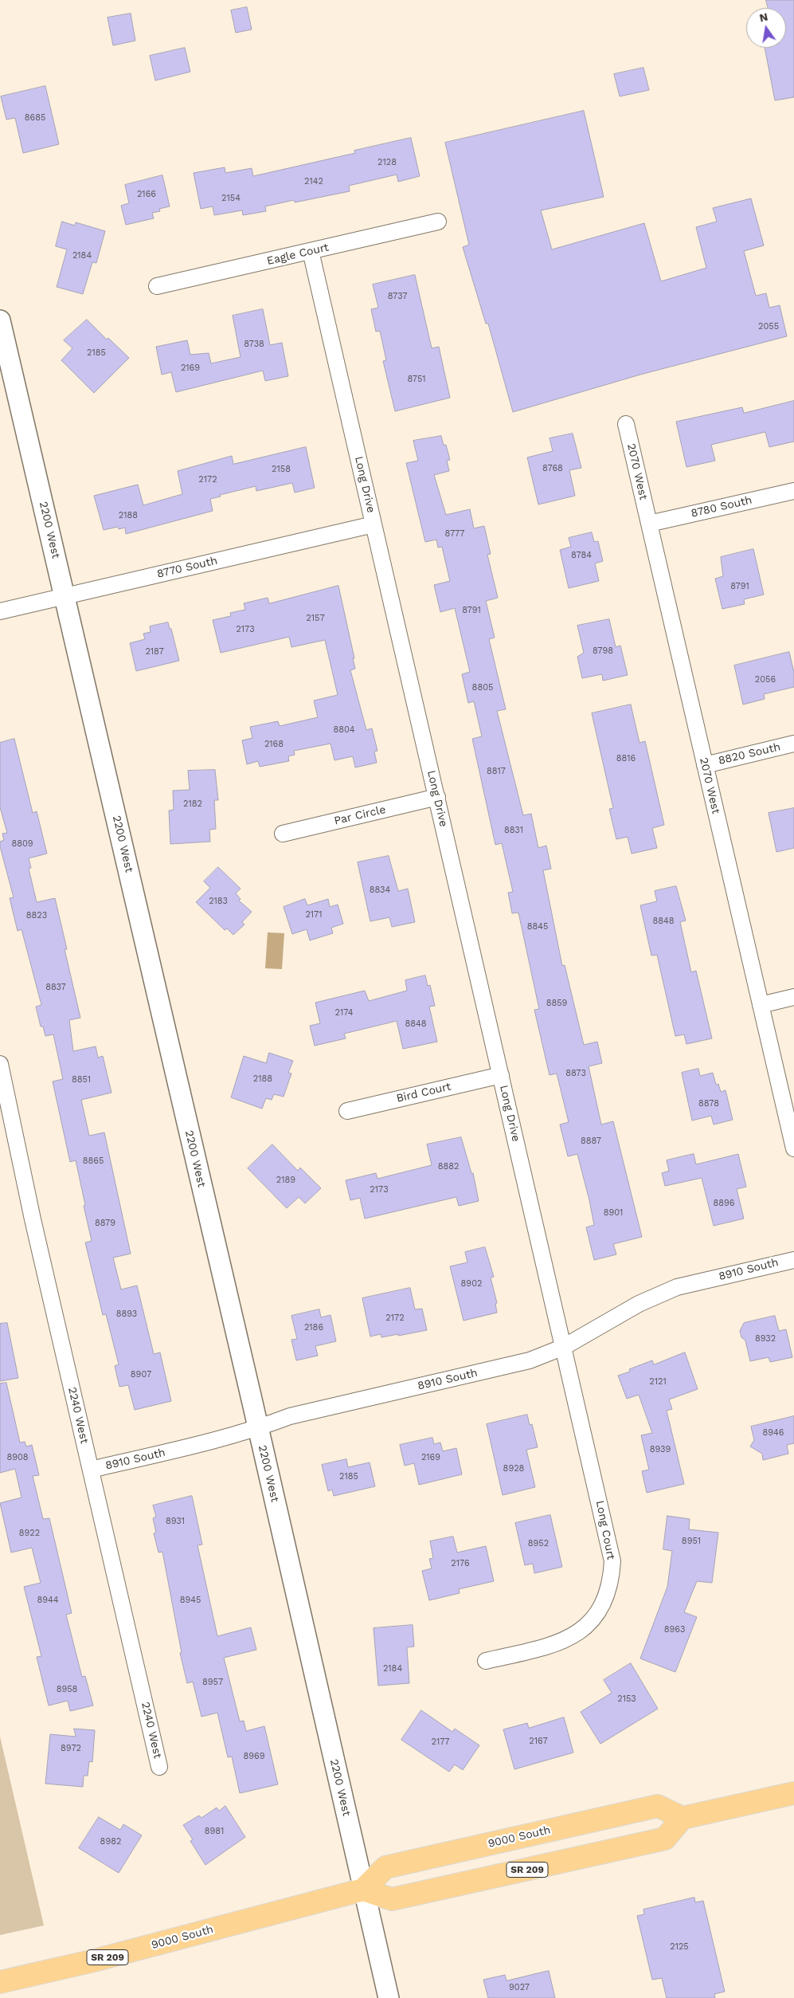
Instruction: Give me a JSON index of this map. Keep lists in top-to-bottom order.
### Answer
{
  "streets": {
    "main road": ["9000 South", "SR 209"],
    "street": [
      "Eagle Court",
      "2070 West",
      "Long Drive",
      "8780 South",
      "2200 West",
      "8770 South",
      "8820 South",
      "Par Circle",
      "Bird Court",
      "8910 South",
      "2240 West",
      "Long Court"
    ]
  },
  "crossings": [
    ["Eagle Court", "Long Drive"],
    ["2070 West", "8780 South"],
    ["2070 West", "8820 South"],
    ["Long Drive", "8770 South"],
    ["Long Drive", "Par Circle"],
    ["Long Drive", "Bird Court"],
    ["Long Drive", "8910 South"],
    ["Long Drive", "Long Court"],
    ["2200 West", "8770 South"],
    ["2200 West", "8910 South"],
    ["2200 West", "9000 South"],
    ["2200 West", "SR 209"],
    ["8910 South", "2240 West"],
    ["8910 South", "Long Court"],
    ["9000 South", "SR 209"]
  ],
  "house_numbers": [
    "8685",
    "2128",
    "2142",
    "2166",
    "2154",
    "2184",
    "8737",
    "2055",
    "8738",
    "2185",
    "2169",
    "8751",
    "8768",
    "2158",
    "2172",
    "2188",
    "8777",
    "8784",
    "8791",
    "8791",
    "2157",
    "2173",
    "8798",
    "2187",
    "2056",
    "8805",
    "8804",
    "2168",
    "8816",
    "8817",
    "2182",
    "8831",
    "8809",
    "8834",
    "2183",
    "2171",
    "8823",
    "8848",
    "8845",
    "8837",
    "8859",
    "2174",
    "8848",
    "8873",
    "2188",
    "8851",
    "8878",
    "8887",
    "8865",
    "8882",
    "2189",
    "2173",
    "8896",
    "8901",
    "8879",
    "8902",
    "8893",
    "2172",
    "2186",
    "8932",
    "8907",
    "2121",
    "8946",
    "8939",
    "8908",
    "2169",
    "8928",
    "2185",
    "8931",
    "8922",
    "8951",
    "8952",
    "2176",
    "8944",
    "8945",
    "8963",
    "2184",
    "8957",
    "8958",
    "2153",
    "2167",
    "2177",
    "8972",
    "8969",
    "8981",
    "8982",
    "2125",
    "9027"
  ],
  "north": "top"
}
